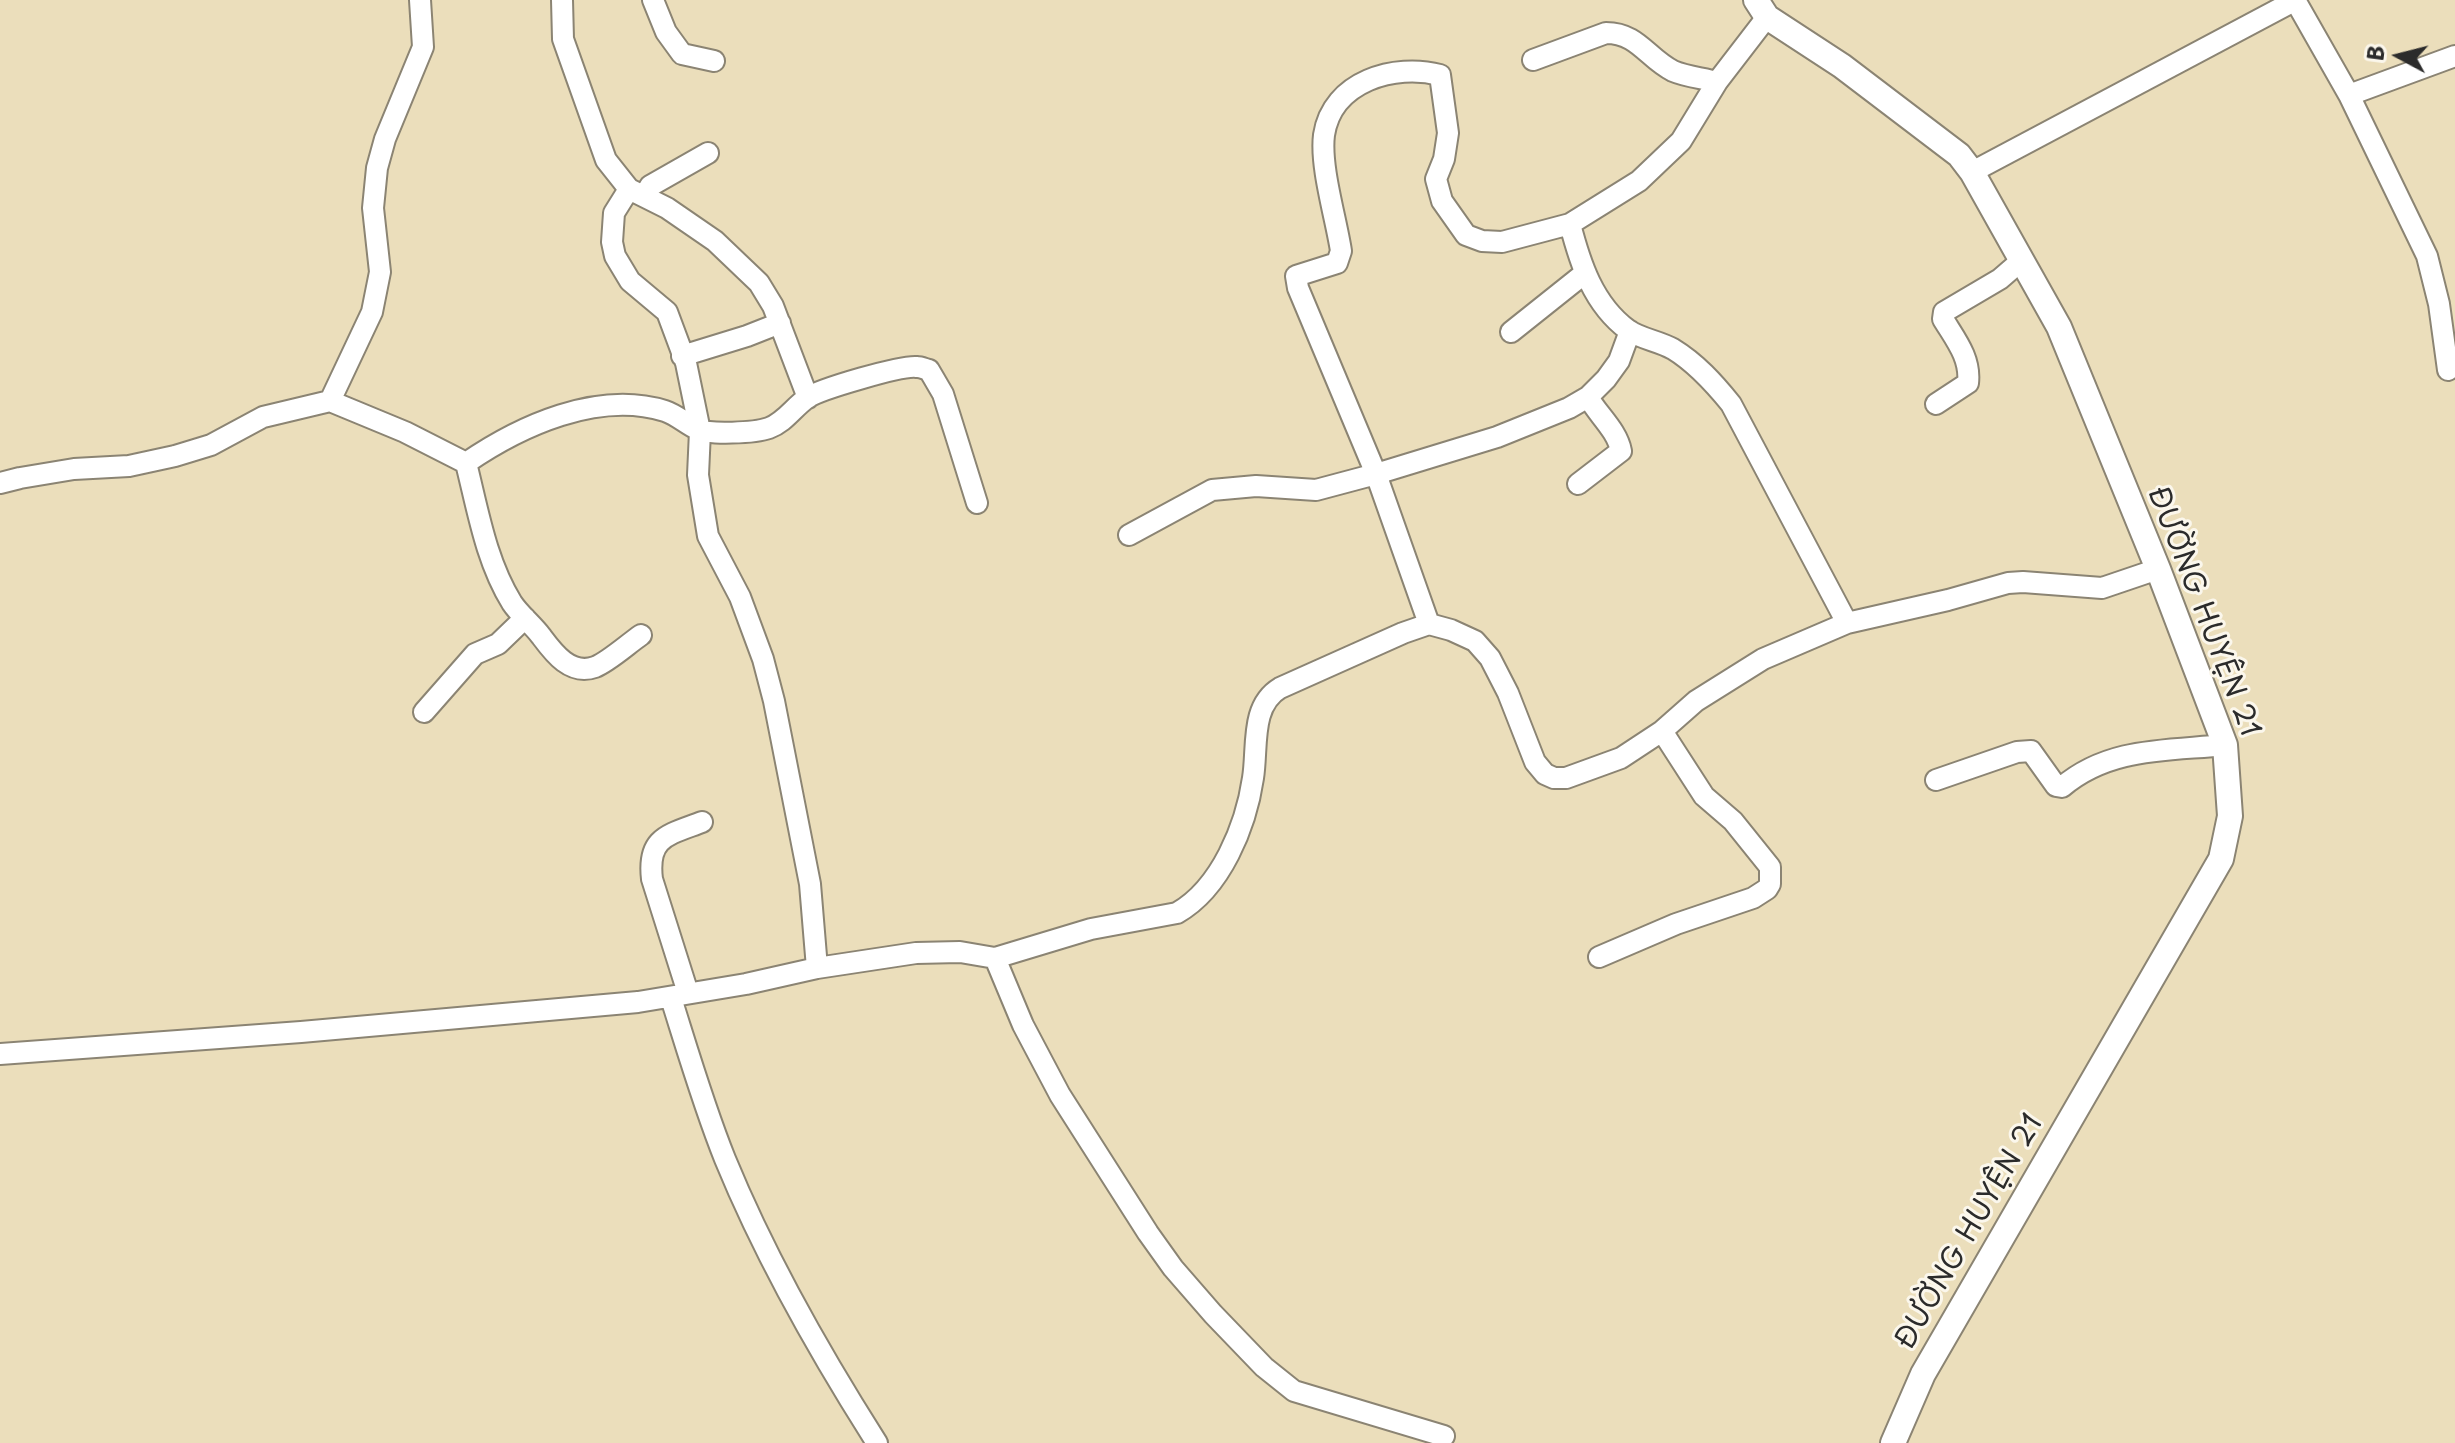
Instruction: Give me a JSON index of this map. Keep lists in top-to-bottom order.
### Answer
{
  "streets": {
    "street": ["ĐƯỜNG HUYỆN 21"]
  },
  "north": "left"
}
